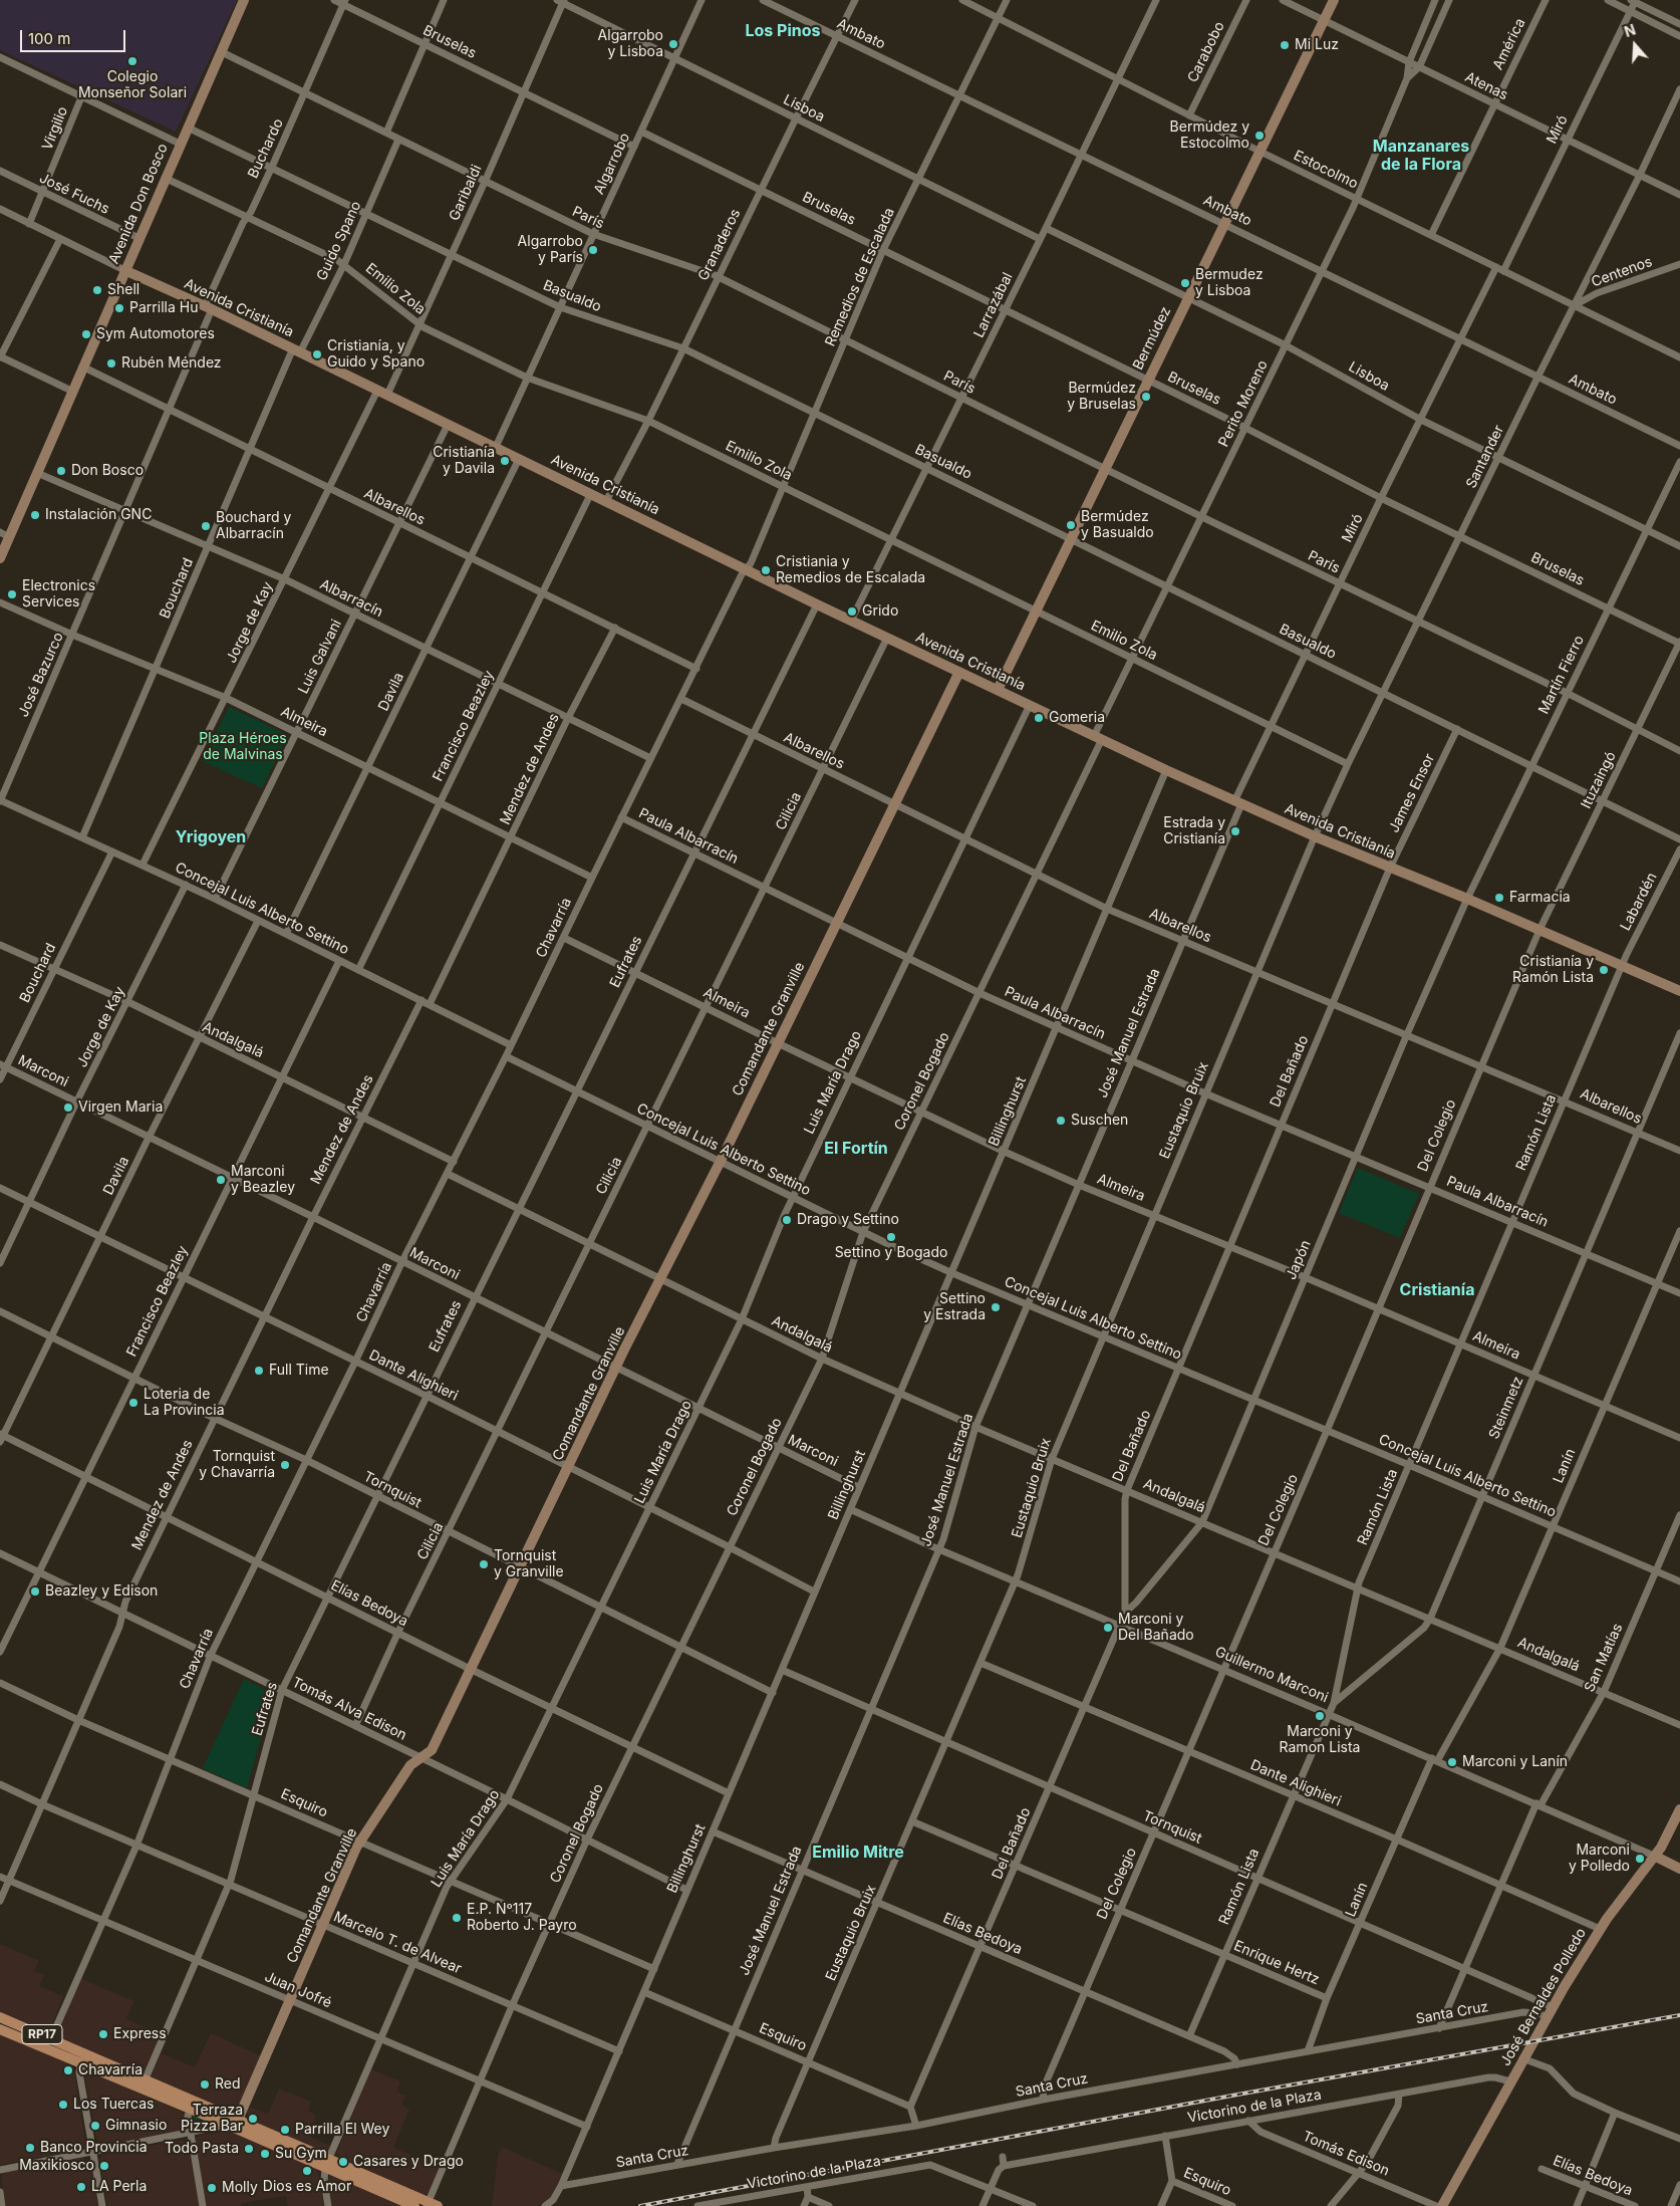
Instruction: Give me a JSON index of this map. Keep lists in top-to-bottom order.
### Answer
{
  "streets": {
    "main road": ["RP17"],
    "street": [
      "Ambato",
      "Bruselas",
      "América",
      "Carabobo",
      "Atenas",
      "Lisboa",
      "Virgilio",
      "Miró",
      "Buchardo",
      "Algarrobo",
      "Estocolmo",
      "Garibaldi",
      "José Fuchs",
      "Avenida Don Bosco",
      "París",
      "Guido Spano",
      "Granaderos",
      "Centenos",
      "Remedios de Escalada",
      "Emilio Zola",
      "Basualdo",
      "Larrazábal",
      "Avenida Cristianía",
      "Bermúdez",
      "Perito Moreno",
      "Santander",
      "Albarellos",
      "Bouchard",
      "Albarracín",
      "Jorge de Kay",
      "Luis Galvani",
      "José Bazurco",
      "Martín Fierro",
      "Davila",
      "Almeira",
      "Francisco Beazley",
      "Mendez de Andes",
      "Ituzaingó",
      "James Ensor",
      "Cilicia",
      "Paula Albarracín",
      "Labardén",
      "Concejal Luis Alberto Settino",
      "Chavarría",
      "Eufrates",
      "Comandante Granville",
      "José Manuel Estrada",
      "Andalgalá",
      "Marconi",
      "Del Bañado",
      "Coronel Bogado",
      "Luis María Drago",
      "Eustaquio Bruix",
      "Billinghurst",
      "Ramón Lista",
      "Del Colegio",
      "Japón",
      "Dante Alighieri",
      "Steinmetz",
      "Lanín",
      "Tornquist",
      "Elías Bedoya",
      "San Matías",
      "Guillermo Marconi",
      "Tomás Alva Edison",
      "Esquiro",
      "Marcelo T. de Alvear",
      "Enrique Hertz",
      "Juan Jofré",
      "José Bernaldes Polledo",
      "Santa Cruz",
      "Victorino de la Plaza",
      "Tomás Edison"
    ]
  },
  "crossings": [
    ["Ambato", "Miró"],
    ["Ambato", "Granaderos"],
    ["Ambato", "Remedios de Escalada"],
    ["Ambato", "Larrazábal"],
    ["Ambato", "Bermúdez"],
    ["Ambato", "Perito Moreno"],
    ["Ambato", "Santander"],
    ["Bruselas", "Miró"],
    ["Bruselas", "Buchardo"],
    ["Bruselas", "Algarrobo"],
    ["Bruselas", "Garibaldi"],
    ["Bruselas", "Granaderos"],
    ["Bruselas", "Remedios de Escalada"],
    ["Bruselas", "Larrazábal"],
    ["Bruselas", "Bermúdez"],
    ["Bruselas", "Perito Moreno"],
    ["Bruselas", "Santander"],
    ["Bruselas", "Martín Fierro"],
    ["Bruselas", "Ituzaingó"],
    ["América", "Atenas"],
    ["América", "Estocolmo"],
    ["Carabobo", "Estocolmo"],
    ["Atenas", "Miró"],
    ["Atenas", "Bermúdez"],
    ["Atenas", "Perito Moreno"],
    ["Atenas", "Santander"],
    ["Lisboa", "Miró"],
    ["Lisboa", "Algarrobo"],
    ["Lisboa", "Garibaldi"],
    ["Lisboa", "Granaderos"],
    ["Lisboa", "Remedios de Escalada"],
    ["Lisboa", "Larrazábal"],
    ["Lisboa", "Bermúdez"],
    ["Lisboa", "Perito Moreno"],
    ["Lisboa", "Santander"],
    ["Lisboa", "Martín Fierro"],
    ["Virgilio", "José Fuchs"],
    ["Miró", "Estocolmo"],
    ["Miró", "París"],
    ["Miró", "Emilio Zola"],
    ["Miró", "Basualdo"],
    ["Miró", "Avenida Cristianía"],
    ["Miró", "José Manuel Estrada"],
    ["Buchardo", "París"],
    ["Buchardo", "Emilio Zola"],
    ["Buchardo", "Basualdo"],
    ["Buchardo", "Avenida Cristianía"],
    ["Buchardo", "José Bazurco"],
    ["Algarrobo", "París"],
    ["Algarrobo", "Emilio Zola"],
    ["Algarrobo", "Basualdo"],
    ["Algarrobo", "Avenida Cristianía"],
    ["Estocolmo", "Centenos"],
    ["Estocolmo", "Remedios de Escalada"],
    ["Estocolmo", "Larrazábal"],
    ["Estocolmo", "Bermúdez"],
    ["Estocolmo", "Perito Moreno"],
    ["Estocolmo", "Santander"],
    ["Garibaldi", "París"],
    ["Garibaldi", "Emilio Zola"],
    ["Garibaldi", "Basualdo"],
    ["Garibaldi", "Avenida Cristianía"],
    ["Garibaldi", "Jorge de Kay"],
    ["José Fuchs", "Avenida Don Bosco"],
    ["Avenida Don Bosco", "París"],
    ["Avenida Don Bosco", "Emilio Zola"],
    ["Avenida Don Bosco", "Basualdo"],
    ["Avenida Don Bosco", "Avenida Cristianía"],
    ["Avenida Don Bosco", "Albarellos"],
    ["Avenida Don Bosco", "Albarracín"],
    ["París", "Guido Spano"],
    ["París", "Granaderos"],
    ["París", "Remedios de Escalada"],
    ["París", "Larrazábal"],
    ["París", "Bermúdez"],
    ["París", "Perito Moreno"],
    ["París", "Santander"],
    ["París", "Martín Fierro"],
    ["París", "Ituzaingó"],
    ["Guido Spano", "Emilio Zola"],
    ["Guido Spano", "Basualdo"],
    ["Guido Spano", "Avenida Cristianía"],
    ["Guido Spano", "Bouchard"],
    ["Granaderos", "Emilio Zola"],
    ["Granaderos", "Basualdo"],
    ["Granaderos", "Avenida Cristianía"],
    ["Centenos", "Santander"],
    ["Remedios de Escalada", "Emilio Zola"],
    ["Remedios de Escalada", "Basualdo"],
    ["Remedios de Escalada", "Avenida Cristianía"],
    ["Remedios de Escalada", "Chavarría"],
    ["Emilio Zola", "Larrazábal"],
    ["Emilio Zola", "Bermúdez"],
    ["Emilio Zola", "Perito Moreno"],
    ["Emilio Zola", "Santander"],
    ["Basualdo", "Larrazábal"],
    ["Basualdo", "Bermúdez"],
    ["Basualdo", "Perito Moreno"],
    ["Basualdo", "Santander"],
    ["Basualdo", "Martín Fierro"],
    ["Basualdo", "Ituzaingó"],
    ["Basualdo", "James Ensor"],
    ["Larrazábal", "Avenida Cristianía"],
    ["Avenida Cristianía", "Bermúdez"],
    ["Avenida Cristianía", "Perito Moreno"],
    ["Avenida Cristianía", "Santander"],
    ["Avenida Cristianía", "Bouchard"],
    ["Avenida Cristianía", "Jorge de Kay"],
    ["Avenida Cristianía", "Luis Galvani"],
    ["Avenida Cristianía", "José Bazurco"],
    ["Avenida Cristianía", "Martín Fierro"],
    ["Avenida Cristianía", "Davila"],
    ["Avenida Cristianía", "Francisco Beazley"],
    ["Avenida Cristianía", "Ituzaingó"],
    ["Avenida Cristianía", "James Ensor"],
    ["Avenida Cristianía", "Cilicia"],
    ["Avenida Cristianía", "Labardén"],
    ["Avenida Cristianía", "Chavarría"],
    ["Avenida Cristianía", "Eufrates"],
    ["Avenida Cristianía", "Comandante Granville"],
    ["Avenida Cristianía", "José Manuel Estrada"],
    ["Avenida Cristianía", "Del Bañado"],
    ["Avenida Cristianía", "Coronel Bogado"],
    ["Avenida Cristianía", "Luis María Drago"],
    ["Avenida Cristianía", "Eustaquio Bruix"],
    ["Avenida Cristianía", "Billinghurst"],
    ["Avenida Cristianía", "Ramón Lista"],
    ["Avenida Cristianía", "Del Colegio"],
    ["Avenida Cristianía", "Japón"],
    ["Perito Moreno", "Coronel Bogado"],
    ["Santander", "Eustaquio Bruix"],
    ["Albarellos", "Bouchard"],
    ["Albarellos", "Jorge de Kay"],
    ["Albarellos", "Luis Galvani"],
    ["Albarellos", "José Bazurco"],
    ["Albarellos", "Davila"],
    ["Albarellos", "Francisco Beazley"],
    ["Albarellos", "Mendez de Andes"],
    ["Albarellos", "Cilicia"],
    ["Albarellos", "Chavarría"],
    ["Albarellos", "Eufrates"],
    ["Albarellos", "Comandante Granville"],
    ["Albarellos", "José Manuel Estrada"],
    ["Albarellos", "Del Bañado"],
    ["Albarellos", "Coronel Bogado"],
    ["Albarellos", "Luis María Drago"],
    ["Albarellos", "Eustaquio Bruix"],
    ["Albarellos", "Billinghurst"],
    ["Albarellos", "Ramón Lista"],
    ["Albarellos", "Del Colegio"],
    ["Albarellos", "Japón"],
    ["Albarellos", "Steinmetz"],
    ["Bouchard", "Albarracín"],
    ["Bouchard", "Almeira"],
    ["Bouchard", "Concejal Luis Alberto Settino"],
    ["Bouchard", "Andalgalá"],
    ["Bouchard", "Marconi"],
    ["Albarracín", "Jorge de Kay"],
    ["Albarracín", "Luis Galvani"],
    ["Albarracín", "José Bazurco"],
    ["Albarracín", "Davila"],
    ["Albarracín", "Francisco Beazley"],
    ["Albarracín", "Mendez de Andes"],
    ["Albarracín", "Chavarría"],
    ["Jorge de Kay", "Almeira"],
    ["Jorge de Kay", "Concejal Luis Alberto Settino"],
    ["Jorge de Kay", "Andalgalá"],
    ["Jorge de Kay", "Marconi"],
    ["Jorge de Kay", "Dante Alighieri"],
    ["Luis Galvani", "Almeira"],
    ["Luis Galvani", "Concejal Luis Alberto Settino"],
    ["José Bazurco", "Almeira"],
    ["José Bazurco", "Concejal Luis Alberto Settino"],
    ["Martín Fierro", "Japón"],
    ["Davila", "Almeira"],
    ["Davila", "Concejal Luis Alberto Settino"],
    ["Davila", "Andalgalá"],
    ["Davila", "Marconi"],
    ["Davila", "Dante Alighieri"],
    ["Davila", "Tornquist"],
    ["Davila", "Elías Bedoya"],
    ["Almeira", "Francisco Beazley"],
    ["Almeira", "Mendez de Andes"],
    ["Almeira", "Cilicia"],
    ["Almeira", "Chavarría"],
    ["Almeira", "Eufrates"],
    ["Almeira", "Comandante Granville"],
    ["Almeira", "José Manuel Estrada"],
    ["Almeira", "Del Bañado"],
    ["Almeira", "Coronel Bogado"],
    ["Almeira", "Luis María Drago"],
    ["Almeira", "Eustaquio Bruix"],
    ["Almeira", "Billinghurst"],
    ["Almeira", "Ramón Lista"],
    ["Almeira", "Del Colegio"],
    ["Almeira", "Japón"],
    ["Almeira", "Steinmetz"],
    ["Almeira", "Lanín"],
    ["Francisco Beazley", "Concejal Luis Alberto Settino"],
    ["Francisco Beazley", "Andalgalá"],
    ["Francisco Beazley", "Marconi"],
    ["Francisco Beazley", "Dante Alighieri"],
    ["Francisco Beazley", "Tornquist"],
    ["Francisco Beazley", "Elías Bedoya"],
    ["Francisco Beazley", "Tomás Alva Edison"],
    ["Mendez de Andes", "Concejal Luis Alberto Settino"],
    ["Mendez de Andes", "Andalgalá"],
    ["Mendez de Andes", "Marconi"],
    ["Mendez de Andes", "Dante Alighieri"],
    ["Mendez de Andes", "Tornquist"],
    ["Mendez de Andes", "Elías Bedoya"],
    ["Mendez de Andes", "Tomás Alva Edison"],
    ["Mendez de Andes", "Esquiro"],
    ["Mendez de Andes", "Marcelo T. de Alvear"],
    ["Mendez de Andes", "Juan Jofré"],
    ["Ituzaingó", "Del Colegio"],
    ["James Ensor", "Del Bañado"],
    ["Cilicia", "Paula Albarracín"],
    ["Cilicia", "Concejal Luis Alberto Settino"],
    ["Cilicia", "Andalgalá"],
    ["Cilicia", "Marconi"],
    ["Cilicia", "Dante Alighieri"],
    ["Cilicia", "Tornquist"],
    ["Cilicia", "Elías Bedoya"],
    ["Cilicia", "Tomás Alva Edison"],
    ["Paula Albarracín", "Chavarría"],
    ["Paula Albarracín", "Eufrates"],
    ["Paula Albarracín", "Comandante Granville"],
    ["Paula Albarracín", "José Manuel Estrada"],
    ["Paula Albarracín", "Del Bañado"],
    ["Paula Albarracín", "Coronel Bogado"],
    ["Paula Albarracín", "Luis María Drago"],
    ["Paula Albarracín", "Eustaquio Bruix"],
    ["Paula Albarracín", "Billinghurst"],
    ["Paula Albarracín", "Ramón Lista"],
    ["Paula Albarracín", "Del Colegio"],
    ["Paula Albarracín", "Japón"],
    ["Paula Albarracín", "Steinmetz"],
    ["Paula Albarracín", "Lanín"],
    ["Labardén", "Ramón Lista"],
    ["Concejal Luis Alberto Settino", "Chavarría"],
    ["Concejal Luis Alberto Settino", "Eufrates"],
    ["Concejal Luis Alberto Settino", "Comandante Granville"],
    ["Concejal Luis Alberto Settino", "José Manuel Estrada"],
    ["Concejal Luis Alberto Settino", "Del Bañado"],
    ["Concejal Luis Alberto Settino", "Coronel Bogado"],
    ["Concejal Luis Alberto Settino", "Luis María Drago"],
    ["Concejal Luis Alberto Settino", "Eustaquio Bruix"],
    ["Concejal Luis Alberto Settino", "Billinghurst"],
    ["Concejal Luis Alberto Settino", "Ramón Lista"],
    ["Concejal Luis Alberto Settino", "Del Colegio"],
    ["Concejal Luis Alberto Settino", "Japón"],
    ["Concejal Luis Alberto Settino", "Steinmetz"],
    ["Concejal Luis Alberto Settino", "Lanín"],
    ["Concejal Luis Alberto Settino", "San Matías"],
    ["Chavarría", "Andalgalá"],
    ["Chavarría", "Marconi"],
    ["Chavarría", "Dante Alighieri"],
    ["Chavarría", "Tornquist"],
    ["Chavarría", "Elías Bedoya"],
    ["Chavarría", "Tomás Alva Edison"],
    ["Chavarría", "Esquiro"],
    ["Chavarría", "Marcelo T. de Alvear"],
    ["Chavarría", "Juan Jofré"],
    ["Chavarría", "RP17"],
    ["Eufrates", "Andalgalá"],
    ["Eufrates", "Marconi"],
    ["Eufrates", "Dante Alighieri"],
    ["Eufrates", "Tornquist"],
    ["Eufrates", "Elías Bedoya"],
    ["Eufrates", "Tomás Alva Edison"],
    ["Eufrates", "Esquiro"],
    ["Eufrates", "Marcelo T. de Alvear"],
    ["Eufrates", "Juan Jofré"],
    ["Eufrates", "RP17"],
    ["Comandante Granville", "Andalgalá"],
    ["Comandante Granville", "Marconi"],
    ["Comandante Granville", "Dante Alighieri"],
    ["Comandante Granville", "Tornquist"],
    ["Comandante Granville", "Elías Bedoya"],
    ["Comandante Granville", "Tomás Alva Edison"],
    ["Comandante Granville", "Esquiro"],
    ["Comandante Granville", "Marcelo T. de Alvear"],
    ["Comandante Granville", "Juan Jofré"],
    ["Comandante Granville", "RP17"],
    ["José Manuel Estrada", "Andalgalá"],
    ["José Manuel Estrada", "Tornquist"],
    ["José Manuel Estrada", "Elías Bedoya"],
    ["José Manuel Estrada", "Guillermo Marconi"],
    ["José Manuel Estrada", "Esquiro"],
    ["José Manuel Estrada", "Santa Cruz"],
    ["Andalgalá", "Del Bañado"],
    ["Andalgalá", "Coronel Bogado"],
    ["Andalgalá", "Luis María Drago"],
    ["Andalgalá", "Eustaquio Bruix"],
    ["Andalgalá", "Billinghurst"],
    ["Andalgalá", "Ramón Lista"],
    ["Andalgalá", "Del Colegio"],
    ["Andalgalá", "Japón"],
    ["Andalgalá", "Steinmetz"],
    ["Andalgalá", "Lanín"],
    ["Andalgalá", "San Matías"],
    ["Marconi", "Coronel Bogado"],
    ["Marconi", "Luis María Drago"],
    ["Marconi", "Billinghurst"],
    ["Del Bañado", "Japón"],
    ["Del Bañado", "Dante Alighieri"],
    ["Del Bañado", "Tornquist"],
    ["Del Bañado", "Elías Bedoya"],
    ["Del Bañado", "Guillermo Marconi"],
    ["Del Bañado", "Esquiro"],
    ["Del Bañado", "Enrique Hertz"],
    ["Coronel Bogado", "Dante Alighieri"],
    ["Coronel Bogado", "Tornquist"],
    ["Coronel Bogado", "Elías Bedoya"],
    ["Coronel Bogado", "Tomás Alva Edison"],
    ["Coronel Bogado", "Esquiro"],
    ["Coronel Bogado", "Marcelo T. de Alvear"],
    ["Coronel Bogado", "Juan Jofré"],
    ["Coronel Bogado", "RP17"],
    ["Luis María Drago", "Dante Alighieri"],
    ["Luis María Drago", "Tornquist"],
    ["Luis María Drago", "Elías Bedoya"],
    ["Luis María Drago", "Tomás Alva Edison"],
    ["Luis María Drago", "Esquiro"],
    ["Luis María Drago", "Marcelo T. de Alvear"],
    ["Luis María Drago", "Juan Jofré"],
    ["Luis María Drago", "RP17"],
    ["Eustaquio Bruix", "Dante Alighieri"],
    ["Eustaquio Bruix", "Tornquist"],
    ["Eustaquio Bruix", "Elías Bedoya"],
    ["Eustaquio Bruix", "Guillermo Marconi"],
    ["Eustaquio Bruix", "Esquiro"],
    ["Eustaquio Bruix", "Enrique Hertz"],
    ["Eustaquio Bruix", "Santa Cruz"],
    ["Billinghurst", "Dante Alighieri"],
    ["Billinghurst", "Tornquist"],
    ["Billinghurst", "Elías Bedoya"],
    ["Billinghurst", "Guillermo Marconi"],
    ["Billinghurst", "Tomás Alva Edison"],
    ["Billinghurst", "Esquiro"],
    ["Billinghurst", "Marcelo T. de Alvear"],
    ["Billinghurst", "Juan Jofré"],
    ["Billinghurst", "Santa Cruz"],
    ["Ramón Lista", "Dante Alighieri"],
    ["Ramón Lista", "Steinmetz"],
    ["Ramón Lista", "Tornquist"],
    ["Ramón Lista", "Elías Bedoya"],
    ["Ramón Lista", "Guillermo Marconi"],
    ["Ramón Lista", "Enrique Hertz"],
    ["Del Colegio", "Dante Alighieri"],
    ["Del Colegio", "Tornquist"],
    ["Del Colegio", "Elías Bedoya"],
    ["Del Colegio", "Guillermo Marconi"],
    ["Del Colegio", "Enrique Hertz"],
    ["Del Colegio", "Santa Cruz"],
    ["Dante Alighieri", "Lanín"],
    ["Dante Alighieri", "San Matías"],
    ["Dante Alighieri", "José Bernaldes Polledo"],
    ["Lanín", "Tornquist"],
    ["Lanín", "Guillermo Marconi"],
    ["Lanín", "Enrique Hertz"],
    ["Lanín", "Santa Cruz"],
    ["Tornquist", "San Matías"],
    ["Tornquist", "José Bernaldes Polledo"],
    ["Elías Bedoya", "Santa Cruz"],
    ["San Matías", "Guillermo Marconi"],
    ["San Matías", "Santa Cruz"],
    ["Guillermo Marconi", "José Bernaldes Polledo"],
    ["José Bernaldes Polledo", "Santa Cruz"],
    ["José Bernaldes Polledo", "Victorino de la Plaza"],
    ["Victorino de la Plaza", "Tomás Edison"]
  ],
  "districts": [
    "Los Pinos",
    "Manzanares de la Flora",
    "Yrigoyen",
    "El Fortín",
    "Cristianía",
    "Emilio Mitre"
  ],
  "parks": ["Plaza Héroes de Malvinas"],
  "places": [
    "Algarrobo y Lisboa",
    "Mi Luz",
    "Colegio Monseñor Solari",
    "Bermúdez y Estocolmo",
    "Algarrobo y París",
    "Bermudez y Lisboa",
    "Shell",
    "Parrilla Hu",
    "Sym Automotores",
    "Cristianía, y Guido y Spano",
    "Rubén Méndez",
    "Bermúdez y Bruselas",
    "Cristianía y Davila",
    "Don Bosco",
    "Instalación GNC",
    "Bermúdez y Basualdo",
    "Bouchard y Albarracín",
    "Cristiania y Remedios de Escalada",
    "Electronics Services",
    "Grido",
    "Gomeria",
    "Estrada y Cristianía",
    "Farmacia",
    "Cristianía y Ramón Lista",
    "Virgen Maria",
    "Suschen",
    "Marconi y Beazley",
    "Drago y Settino",
    "Settino y Bogado",
    "Settino y Estrada",
    "Full Time",
    "Loteria de La Provincia",
    "Tornquist y Chavarría",
    "Tornquist y Granville",
    "Beazley y Edison",
    "Marconi y Del Bañado",
    "Marconi y Ramon Lista",
    "Marconi y Lanín",
    "Marconi y Polledo",
    "E.P. Nº117 Roberto J. Payro",
    "Express",
    "Chavarría",
    "Red",
    "Los Tuercas",
    "Terraza Pizza Bar",
    "Gimnasio",
    "Parrilla El Wey",
    "Banco Provincia",
    "Todo Pasta",
    "Su Gym",
    "Casares y Drago",
    "Maxikiosco",
    "Dios es Amor",
    "LA Perla",
    "Molly"
  ],
  "scale_bar": "100 m",
  "north": "top"
}
